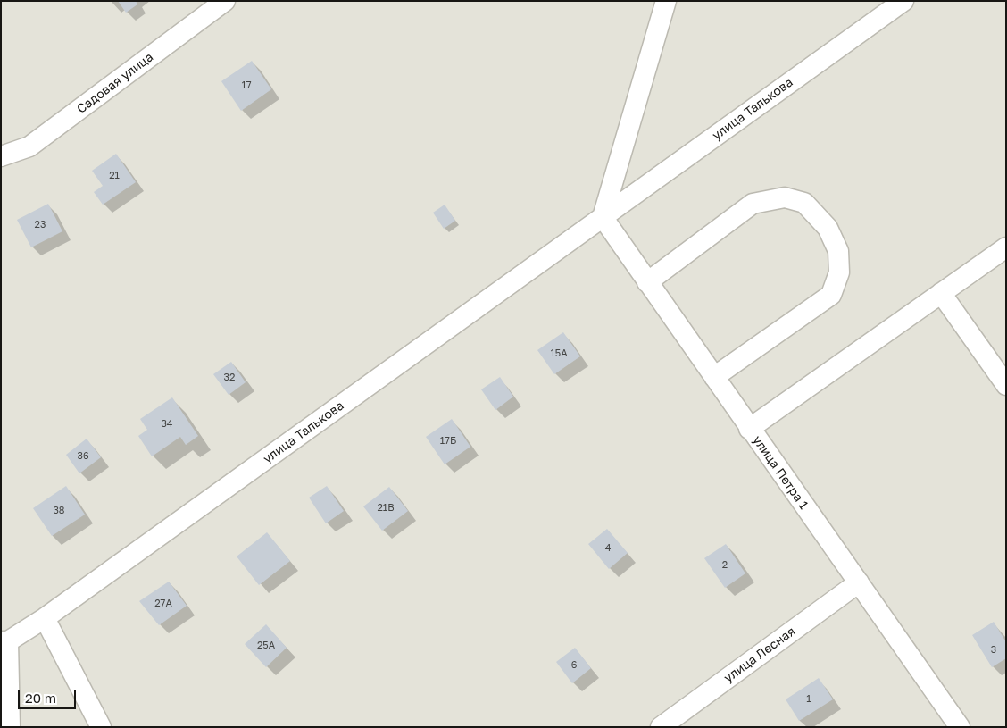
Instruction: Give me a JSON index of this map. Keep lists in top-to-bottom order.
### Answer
{
  "streets": {
    "street": [
      "Садовая улица",
      "улица Талькова",
      "улица Петра 1",
      "улица Лесная"
    ]
  },
  "crossings": [
    ["улица Талькова", "улица Петра 1"],
    ["улица Петра 1", "улица Лесная"]
  ],
  "house_numbers": [
    "17",
    "21",
    "23",
    "15А",
    "32",
    "34",
    "17Б",
    "36",
    "21В",
    "38",
    "4",
    "2",
    "27А",
    "25А",
    "3",
    "6",
    "1"
  ],
  "scale_bar": "20 m"
}
